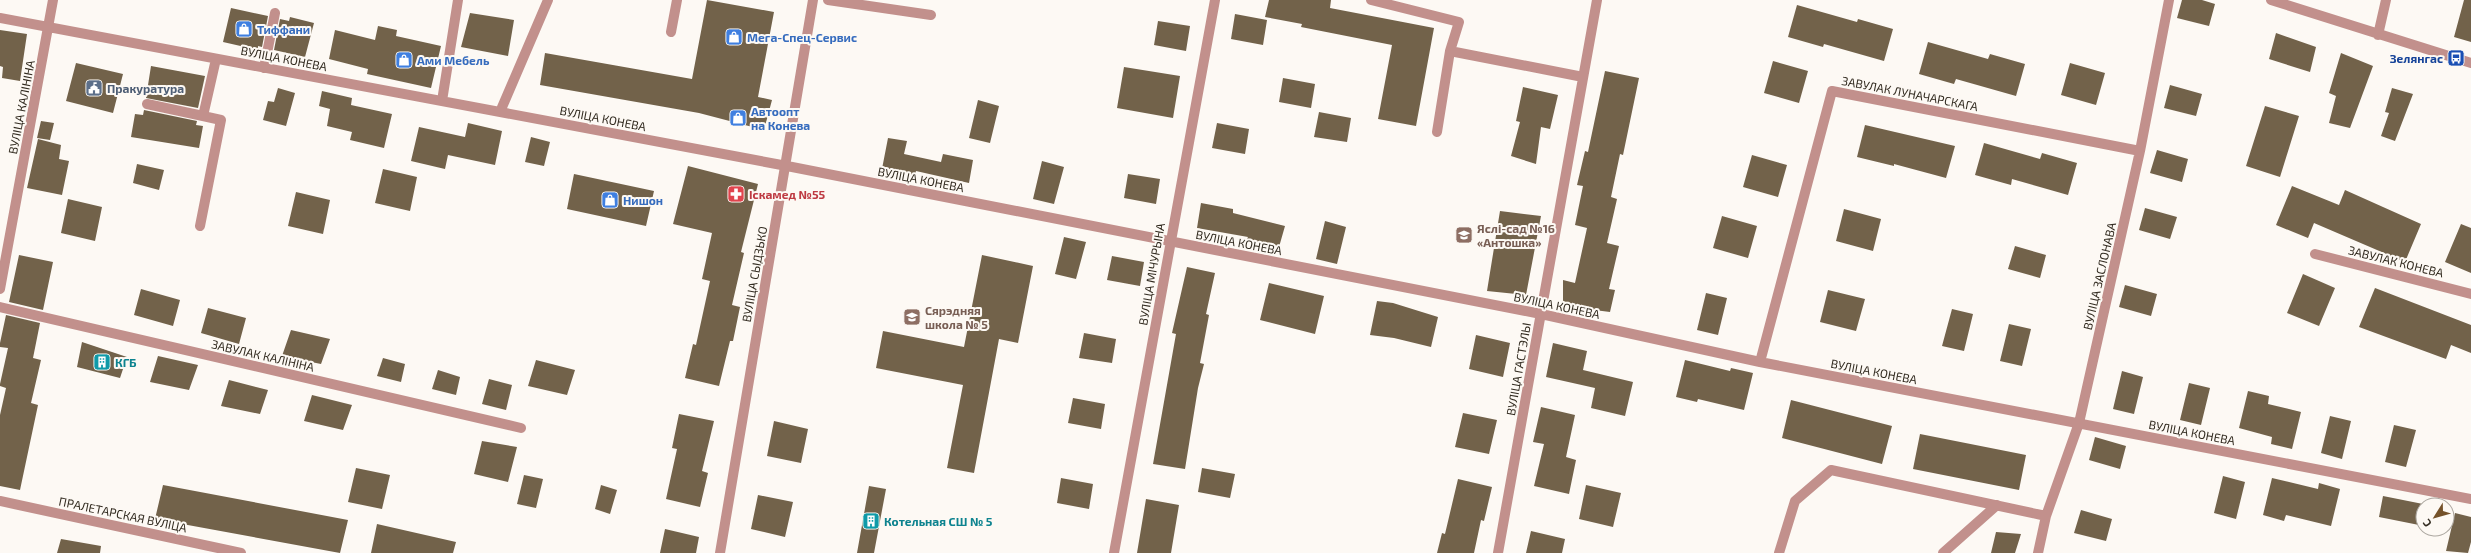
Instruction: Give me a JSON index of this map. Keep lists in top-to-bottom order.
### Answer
{
  "streets": {
    "street": [
      "ВУЛІЦА КОНЕВА",
      "ЗАВУЛАК ЛУНАЧАРСКАГА",
      "ВУЛІЦА КАЛІНІНА",
      "ЗАВУЛАК КОНЕВА",
      "ВУЛІЦА СЫДЗЬКО",
      "ВУЛІЦА МІЧУРЫНА",
      "ВУЛІЦА ЗАСЛОНАВА",
      "ЗАВУЛАК КАЛІНІНА",
      "ВУЛІЦА ГАСТЭЛЫ",
      "ПРАЛЕТАРСКАЯ ВУЛІЦА"
    ]
  },
  "crossings": [
    ["ВУЛІЦА КОНЕВА", "ЗАВУЛАК ЛУНАЧАРСКАГА"],
    ["ВУЛІЦА КОНЕВА", "ВУЛІЦА КАЛІНІНА"],
    ["ВУЛІЦА КОНЕВА", "ВУЛІЦА СЫДЗЬКО"],
    ["ВУЛІЦА КОНЕВА", "ВУЛІЦА МІЧУРЫНА"],
    ["ВУЛІЦА КОНЕВА", "ВУЛІЦА ЗАСЛОНАВА"],
    ["ВУЛІЦА КОНЕВА", "ВУЛІЦА ГАСТЭЛЫ"],
    ["ЗАВУЛАК ЛУНАЧАРСКАГА", "ВУЛІЦА ЗАСЛОНАВА"]
  ],
  "places": {
    "shop": [
      "Тиффани",
      "Мега-Спец-Сервис",
      "Ами Мебель",
      "Автоопт на Конева",
      "Нишон"
    ],
    "bus stop": ["Зелянгас"],
    "public building": ["Пракуратура"],
    "pharmacy": ["Іскамед №55"],
    "school or university": ["Яслі-сад №16 «Антошка»", "Сярэдняя школа № 5"],
    "building": ["КГБ", "Котельная СШ № 5"]
  },
  "north": "bottom left"
}
